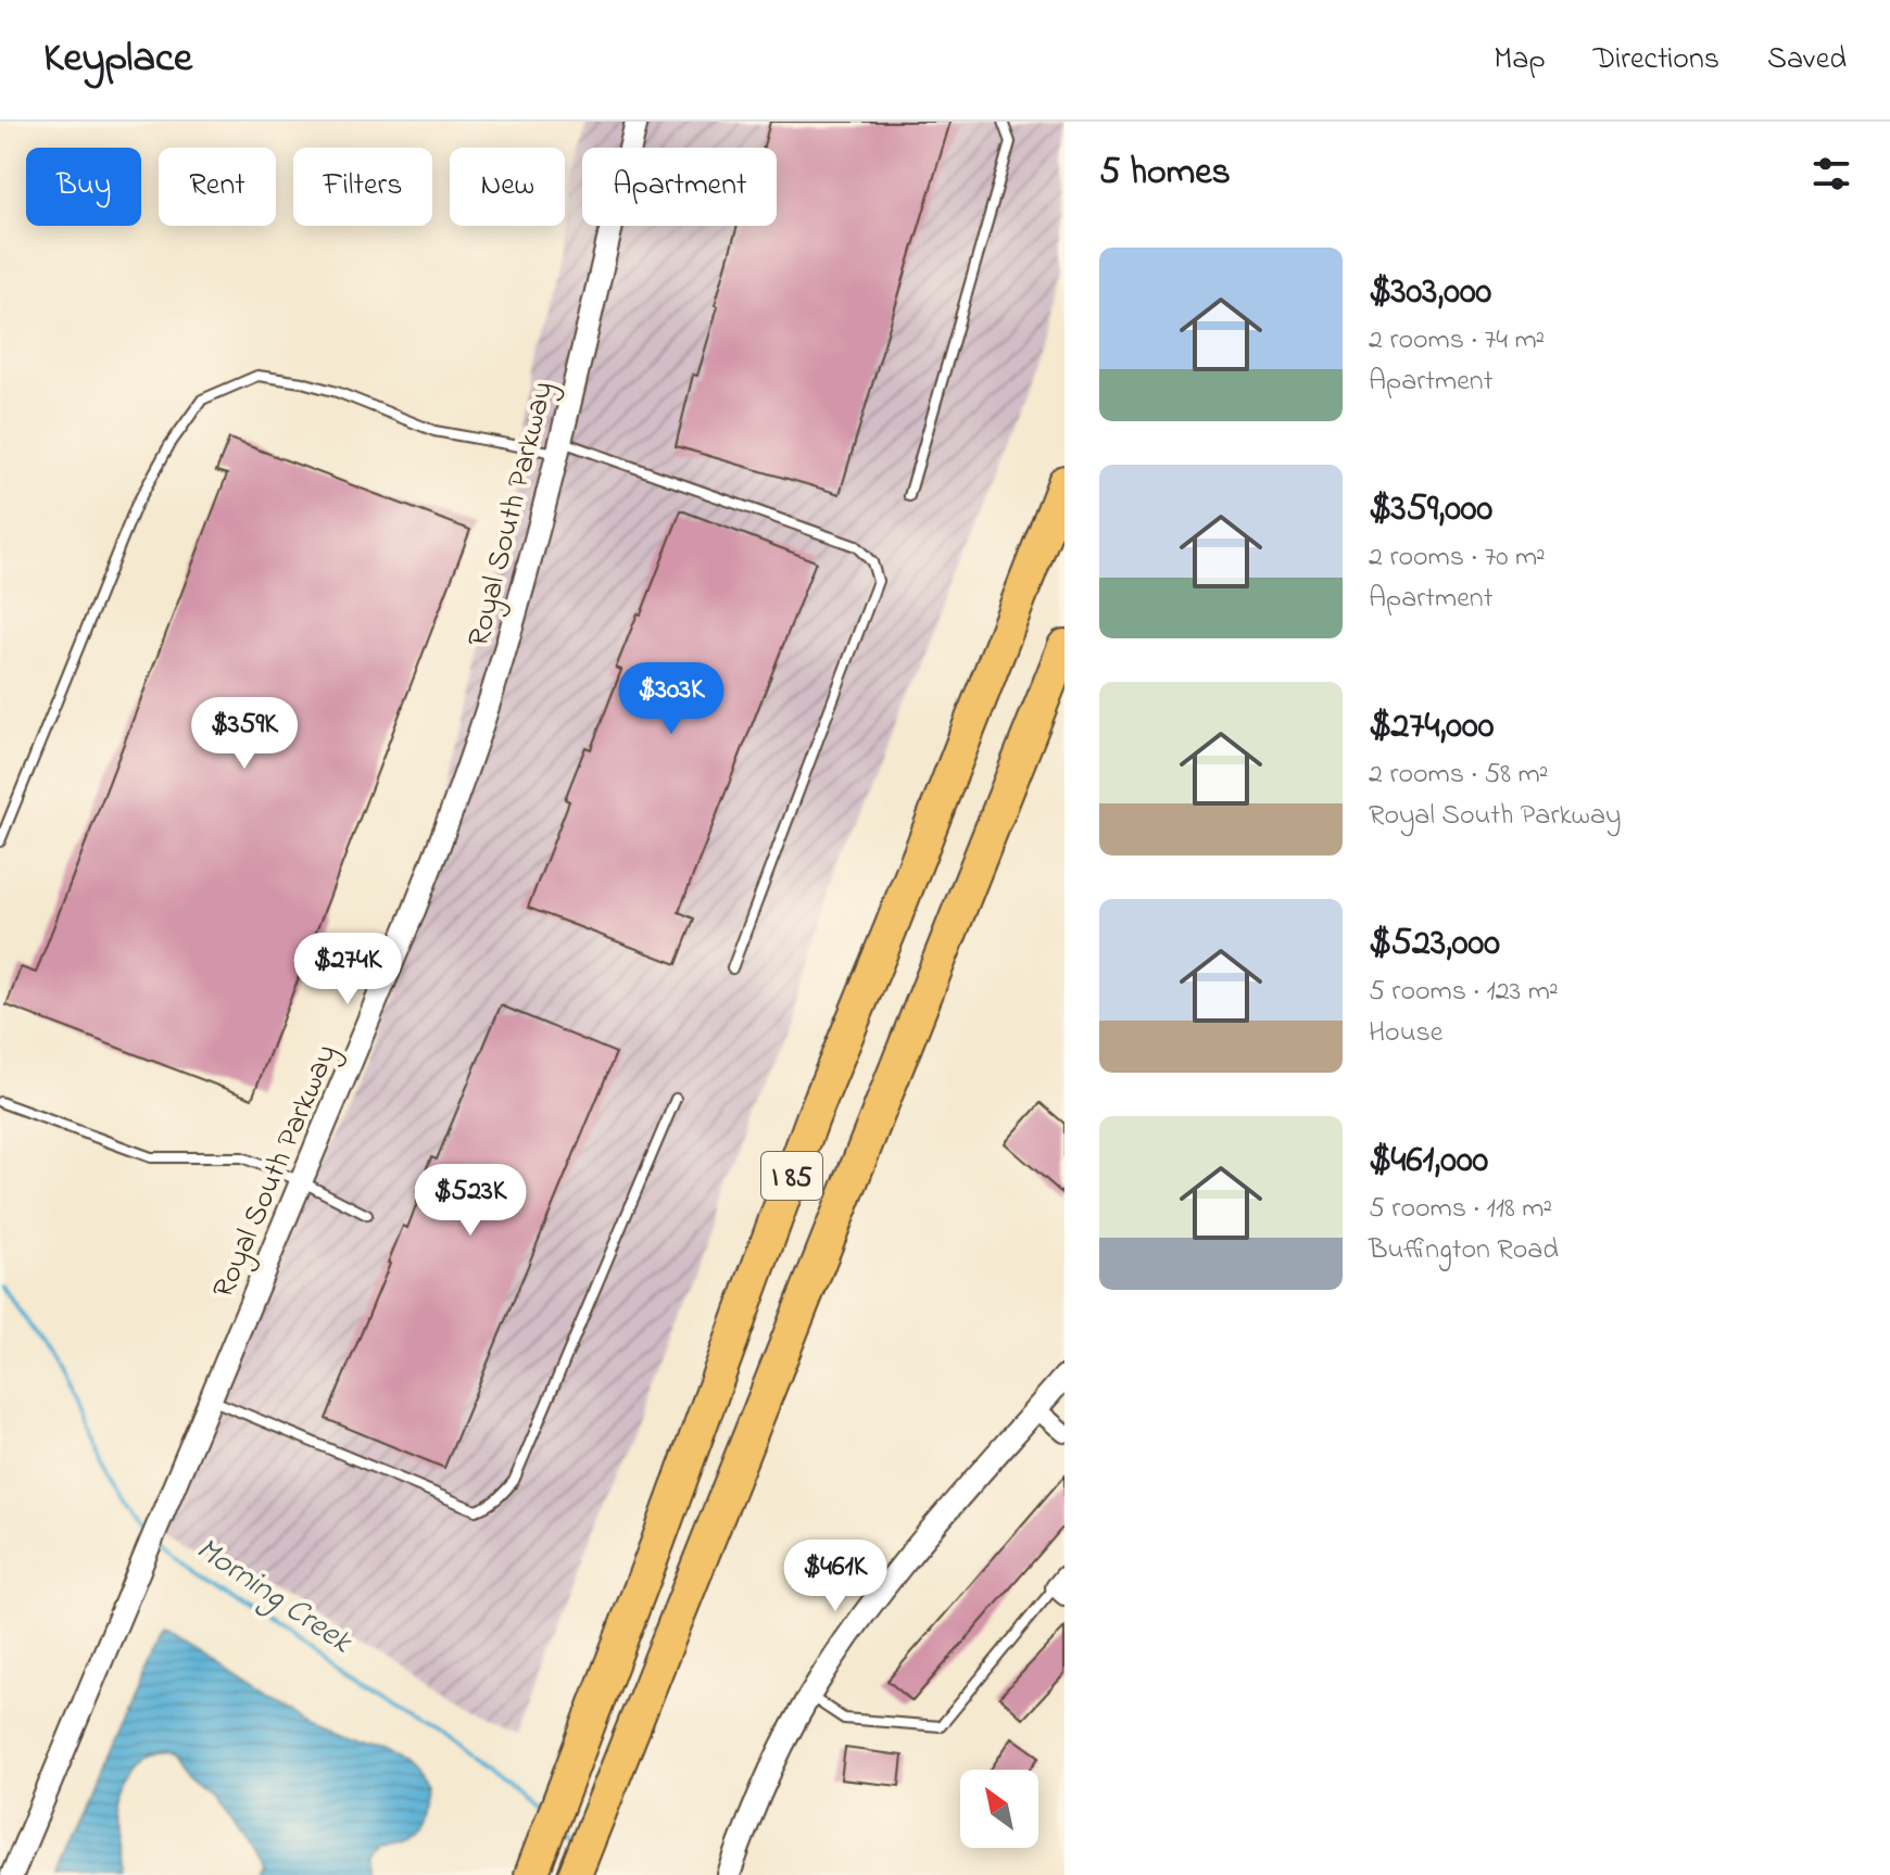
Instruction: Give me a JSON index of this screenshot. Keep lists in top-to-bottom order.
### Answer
{
  "streets": {
    "highway": ["I 85"],
    "street": ["Royal South Parkway"]
  },
  "water": ["Morning Creek"],
  "north": "top left",
  "page": {
    "header": "Keyplace",
    "nav": ["Map", "Directions", "Saved"],
    "heading": "5 homes",
    "chip": [
      "Buy",
      "Rent",
      "Filters",
      "New",
      "Apartment"
    ],
    "list": [
      {
        "name": "$303,000",
        "note": "2 rooms · 74 m² · Apartment"
      },
      {
        "name": "$359,000",
        "note": "2 rooms · 70 m² · Apartment"
      },
      {
        "name": "$274,000",
        "note": "2 rooms · 58 m² · Royal South Parkway"
      },
      {
        "name": "$523,000",
        "note": "5 rooms · 123 m² · House"
      },
      {
        "name": "$461,000",
        "note": "5 rooms · 118 m² · Buffington Road"
      }
    ],
    "price": [
      "$303K",
      "$359K",
      "$274K",
      "$523K",
      "$461K"
    ]
  }
}
